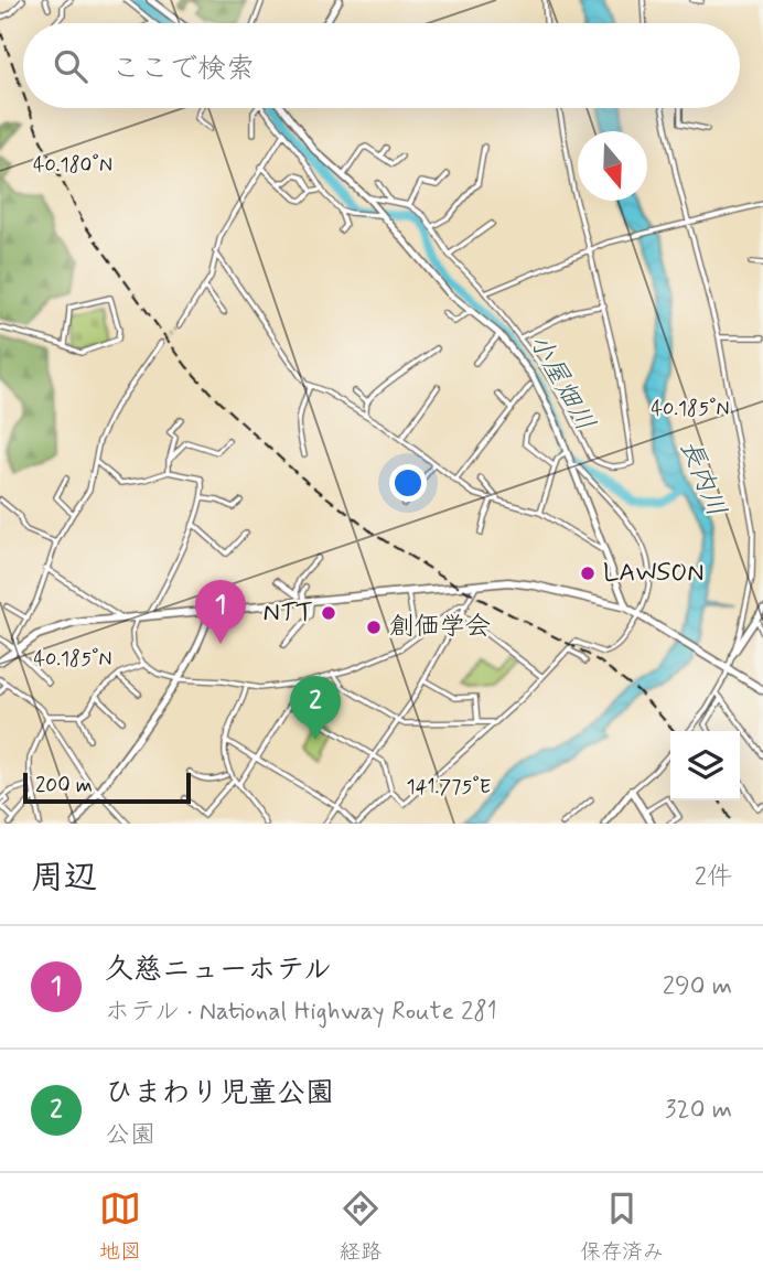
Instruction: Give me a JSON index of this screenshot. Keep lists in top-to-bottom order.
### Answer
{
  "water": ["小屋畑川", "長内川"],
  "places": ["LAWSON", "NTT", "創価学会"],
  "scale_bar": "200 m",
  "north": "bottom",
  "page": {
    "search": "ここで検索",
    "pins": ["1", "2"],
    "scale": "200 m",
    "heading": ["周辺", "2件"],
    "list": [
      {
        "mark": "1",
        "name": "久慈ニューホテル",
        "note": "ホテル · National Highway Route 281",
        "value": "290 m"
      },
      {
        "mark": "2",
        "name": "ひまわり児童公園",
        "note": "公園",
        "value": "320 m"
      }
    ],
    "nav": ["地図", "経路", "保存済み"]
  },
  "coordinates": ["40.180°N", "40.185°N", "141.775°E"]
}
